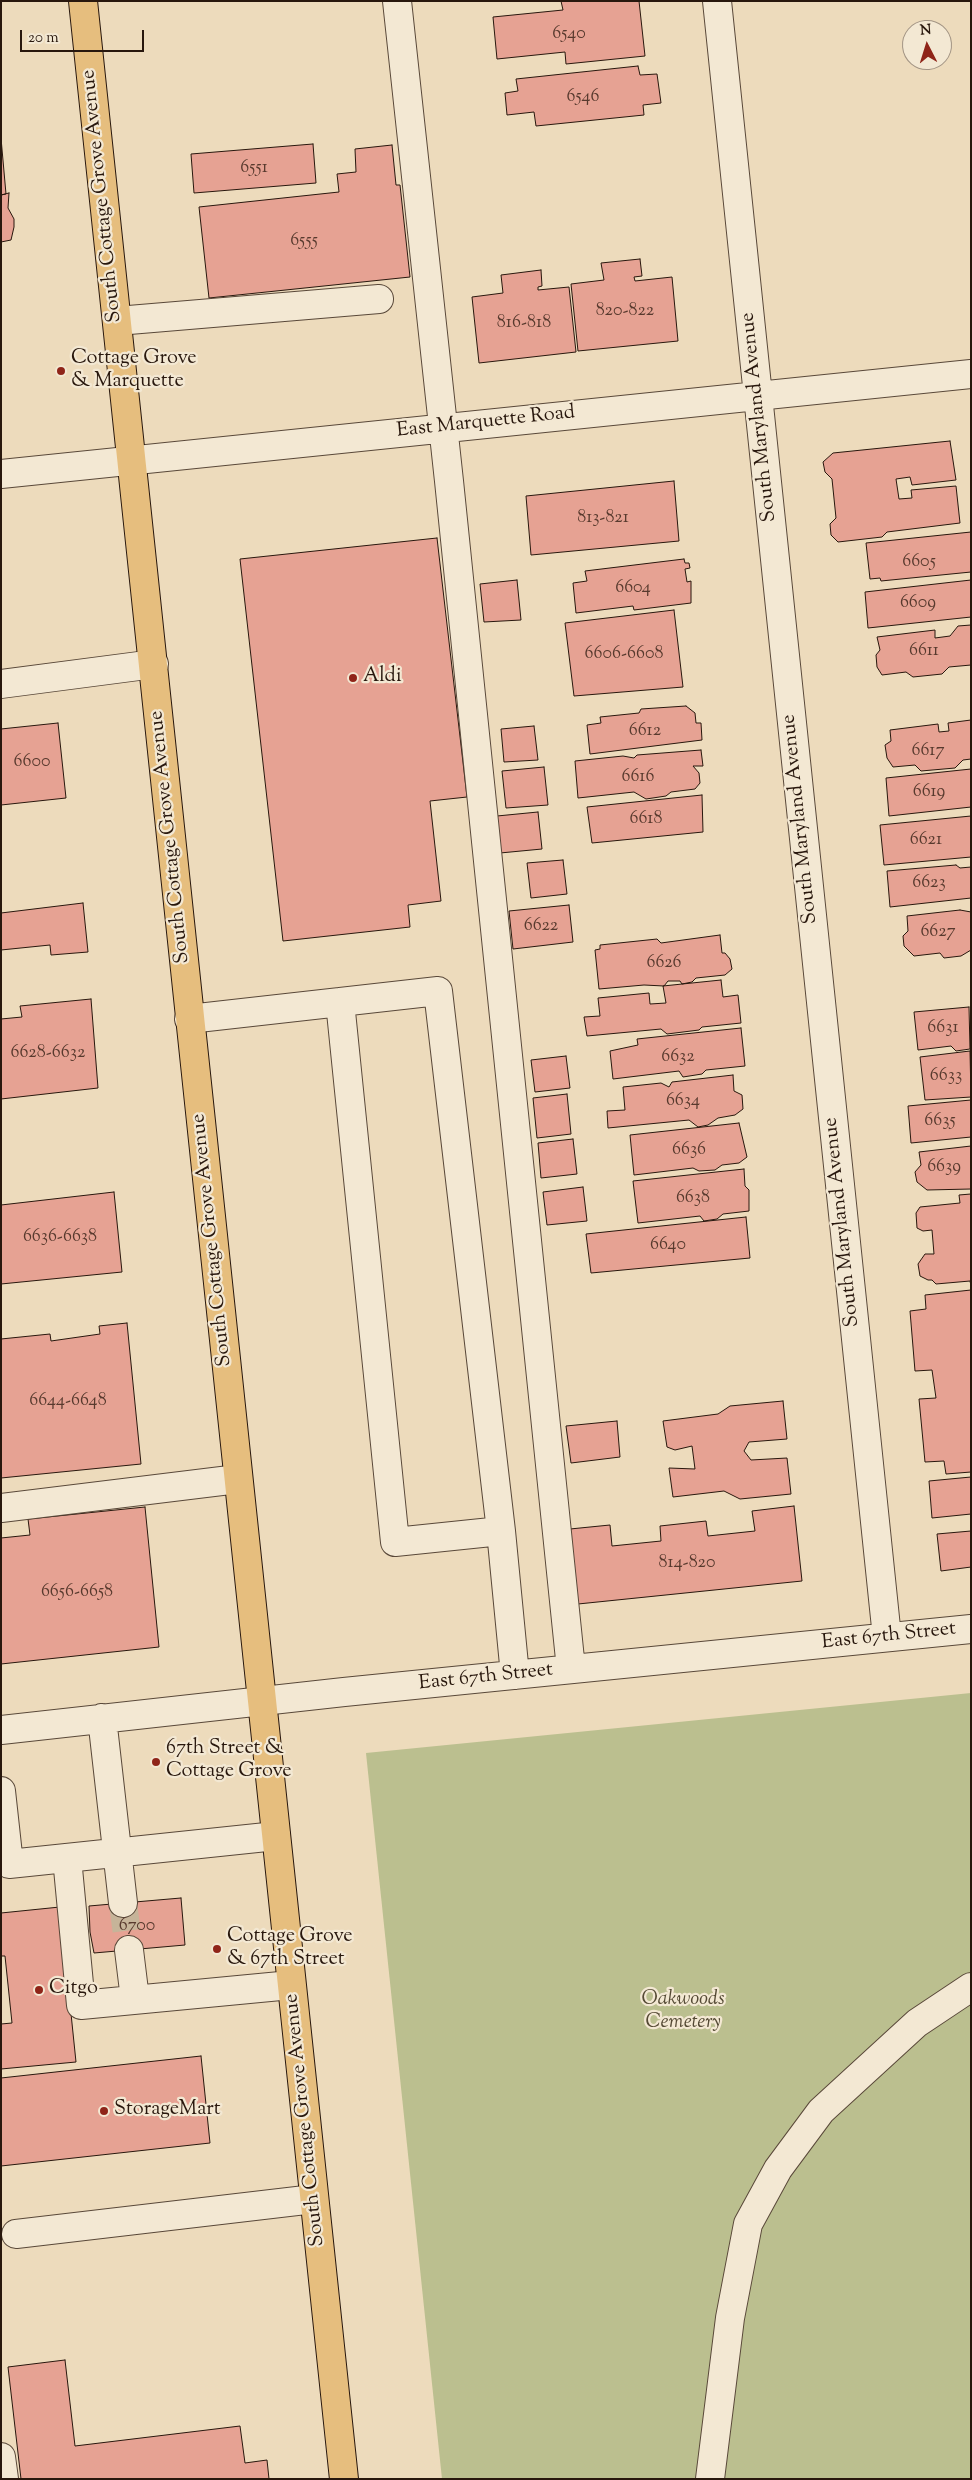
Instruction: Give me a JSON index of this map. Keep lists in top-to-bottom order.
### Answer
{
  "streets": {
    "main road": ["South Cottage Grove Avenue"],
    "street": ["South Maryland Avenue", "East Marquette Road", "East 67th Street"]
  },
  "crossings": [
    ["South Cottage Grove Avenue", "East Marquette Road"],
    ["South Cottage Grove Avenue", "East 67th Street"],
    ["South Maryland Avenue", "East Marquette Road"],
    ["South Maryland Avenue", "East 67th Street"]
  ],
  "parks": ["Oakwoods Cemetery"],
  "places": [
    "Cottage Grove & Marquette",
    "Aldi",
    "67th Street & Cottage Grove",
    "Cottage Grove & 67th Street",
    "Citgo",
    "StorageMart"
  ],
  "house_numbers": [
    "6540",
    "6546",
    "6551",
    "6555",
    "820-822",
    "816-818",
    "813-821",
    "6605",
    "6604",
    "6609",
    "6611",
    "6606-6608",
    "6612",
    "6617",
    "6600",
    "6616",
    "6619",
    "6618",
    "6621",
    "6623",
    "6622",
    "6627",
    "6626",
    "6631",
    "6628-6632",
    "6632",
    "6633",
    "6634",
    "6635",
    "6636",
    "6639",
    "6638",
    "6636-6638",
    "6640",
    "6644-6648",
    "814-820",
    "6656-6658",
    "6700"
  ],
  "scale_bar": "20 m",
  "north": "top"
}
